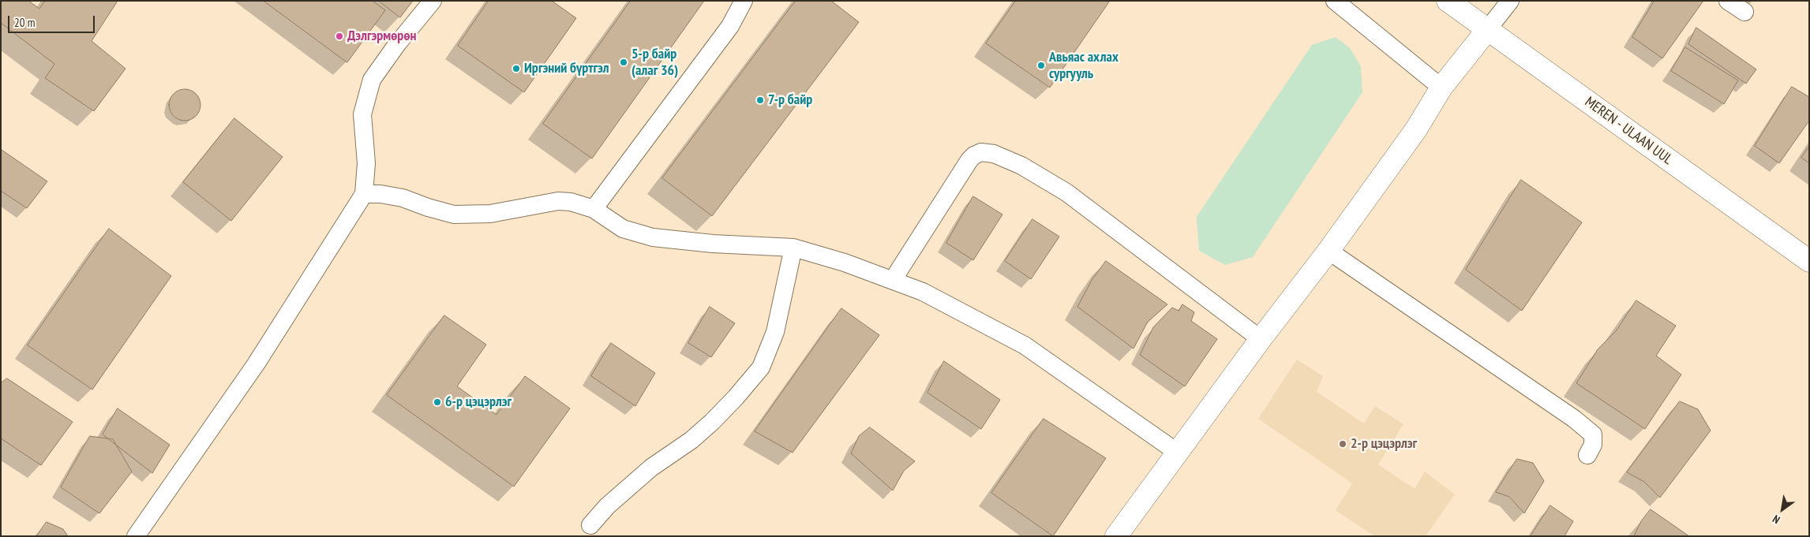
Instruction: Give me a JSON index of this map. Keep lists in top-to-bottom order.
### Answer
{
  "streets": {
    "street": ["MEREN - ULAAN UUL"]
  },
  "places": [
    "Дэлгэрмөрөн",
    "5-р байр (алаг 36)",
    "Авьяас ахлах сургууль",
    "Иргэний бүртгэл",
    "7-р байр",
    "6-р цэцэрлэг",
    "2-р цэцэрлэг"
  ],
  "scale_bar": "20 m",
  "north": "bottom left"
}
